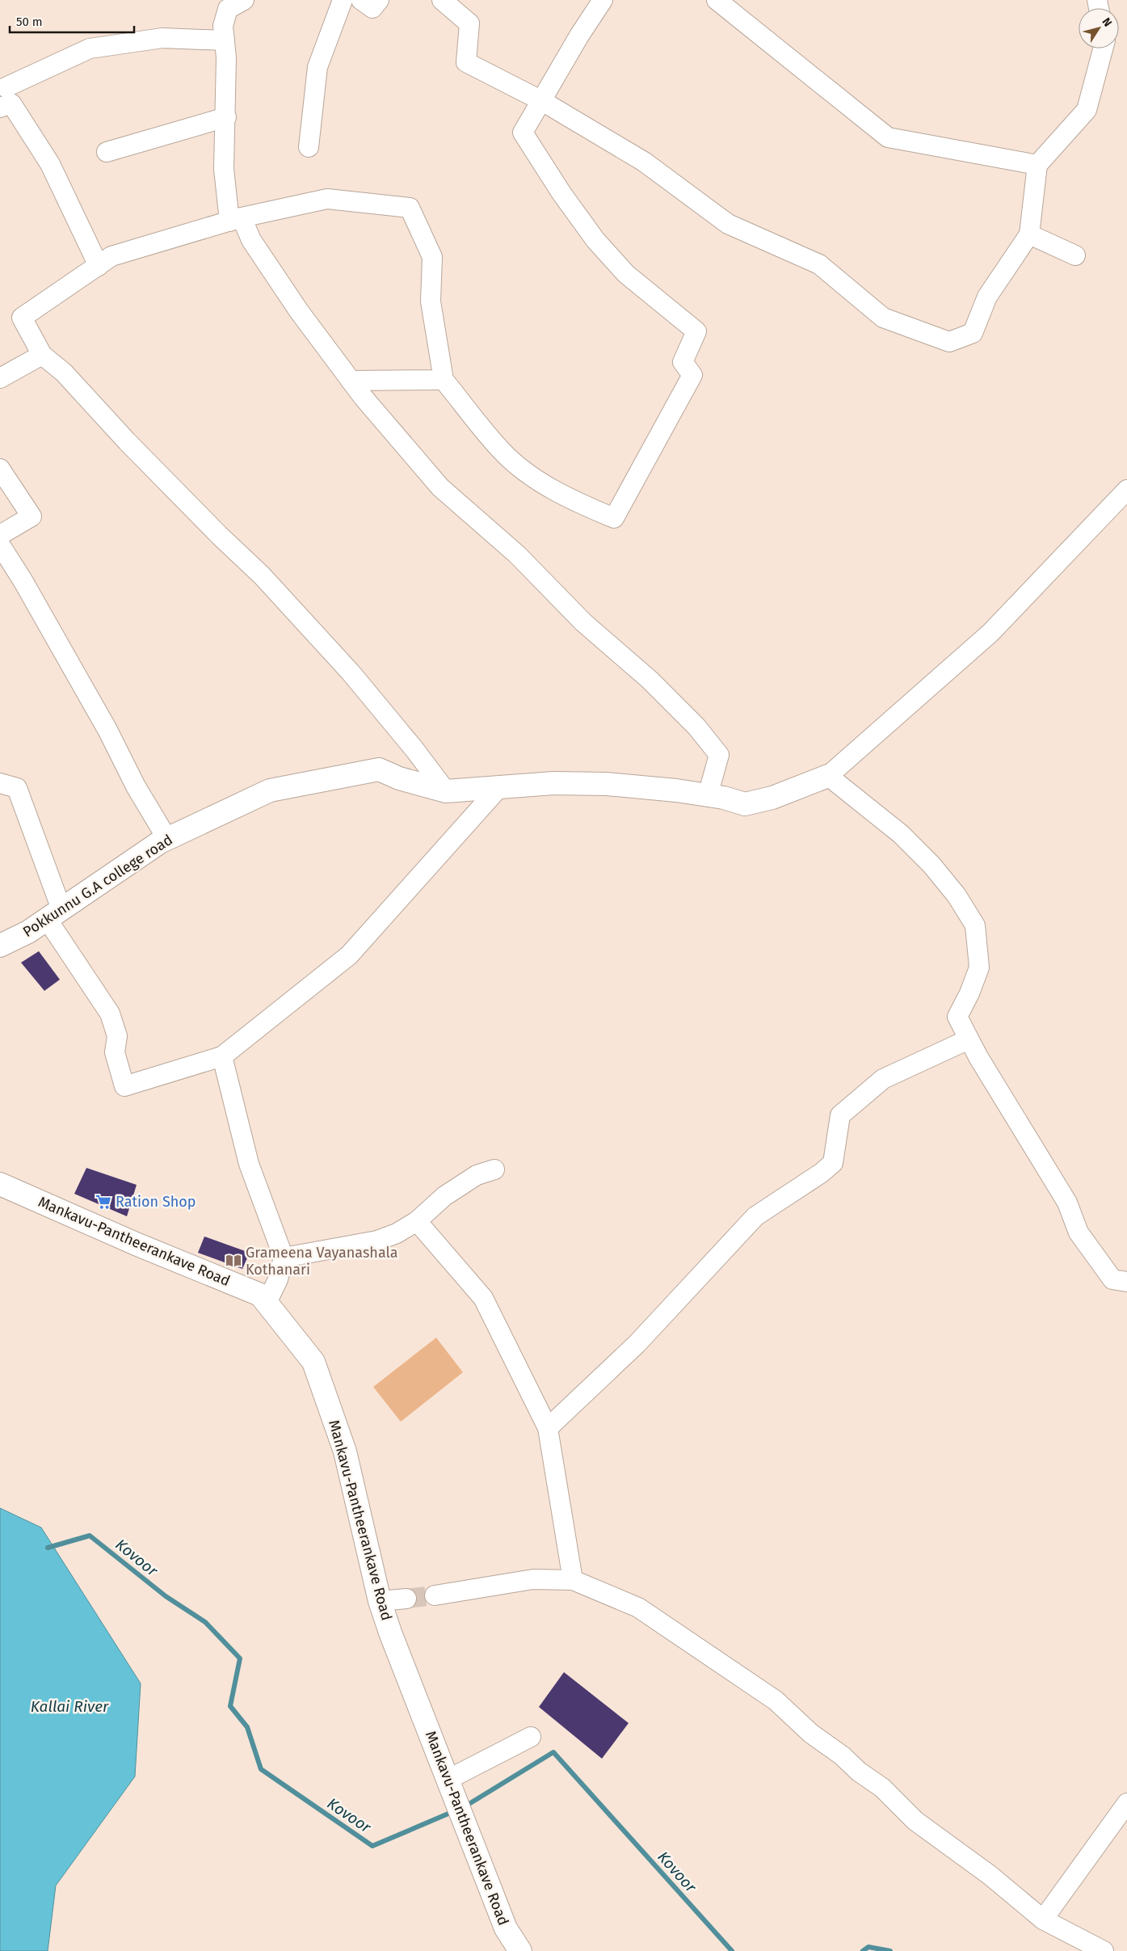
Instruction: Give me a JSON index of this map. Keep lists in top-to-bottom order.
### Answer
{
  "streets": {
    "main road": ["Pokkunnu G.A college road", "Mankavu-Pantheerankave Road"]
  },
  "water": ["Kovoor", "Kallai River"],
  "places": {
    "supermarket": ["Ration Shop"],
    "library": ["Grameena Vayanashala Kothanari"]
  },
  "scale_bar": "50 m",
  "north": "top right"
}
